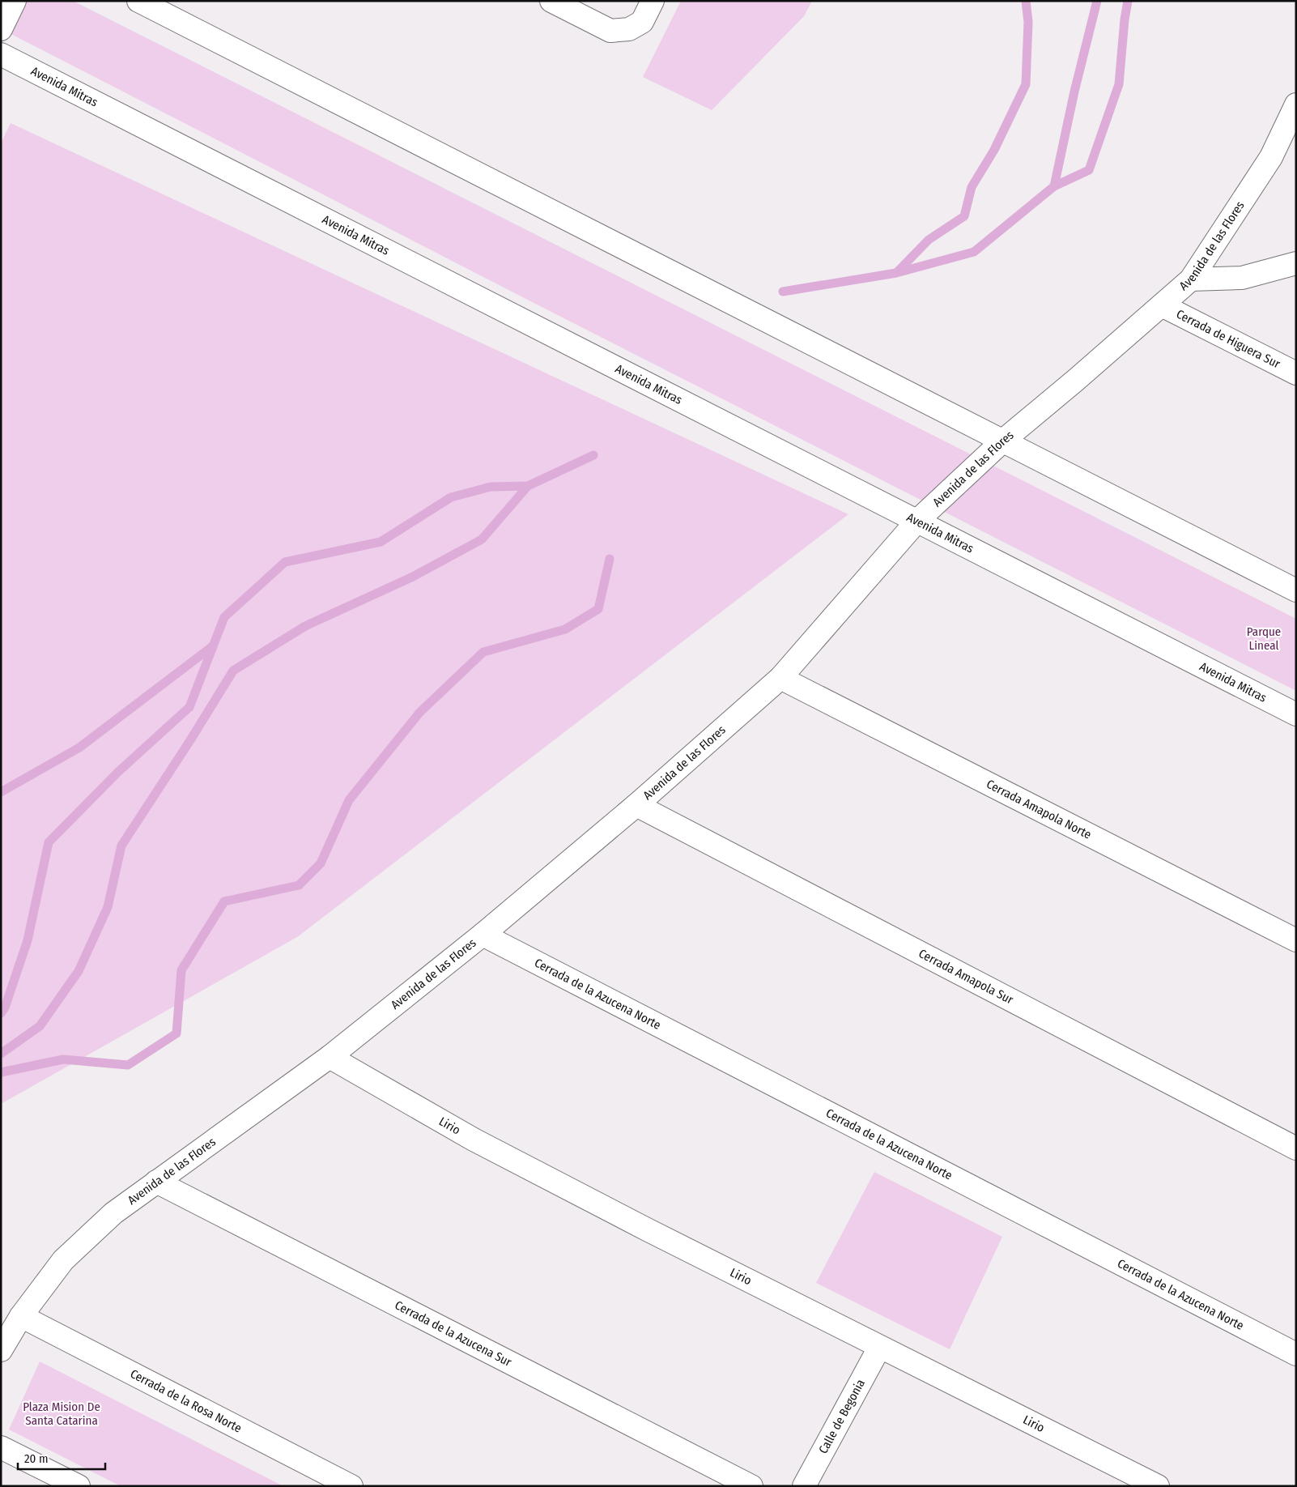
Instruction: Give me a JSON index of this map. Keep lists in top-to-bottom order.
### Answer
{
  "streets": {
    "street": [
      "Avenida Mitras",
      "Avenida de las Flores",
      "Cerrada de Higuera Sur",
      "Cerrada Amapola Norte",
      "Cerrada Amapola Sur",
      "Cerrada de la Azucena Norte",
      "Lirio",
      "Cerrada de la Azucena Sur",
      "Cerrada de la Rosa Norte",
      "Calle de Begonia"
    ]
  },
  "crossings": [
    ["Avenida Mitras", "Avenida de las Flores"],
    ["Avenida de las Flores", "Cerrada de Higuera Sur"],
    ["Avenida de las Flores", "Cerrada Amapola Norte"],
    ["Avenida de las Flores", "Cerrada Amapola Sur"],
    ["Avenida de las Flores", "Cerrada de la Azucena Norte"],
    ["Avenida de las Flores", "Lirio"],
    ["Avenida de las Flores", "Cerrada de la Azucena Sur"],
    ["Avenida de las Flores", "Cerrada de la Rosa Norte"],
    ["Lirio", "Calle de Begonia"]
  ],
  "parks": ["Parque Lineal", "Plaza Mision De Santa Catarina"],
  "scale_bar": "20 m"
}
